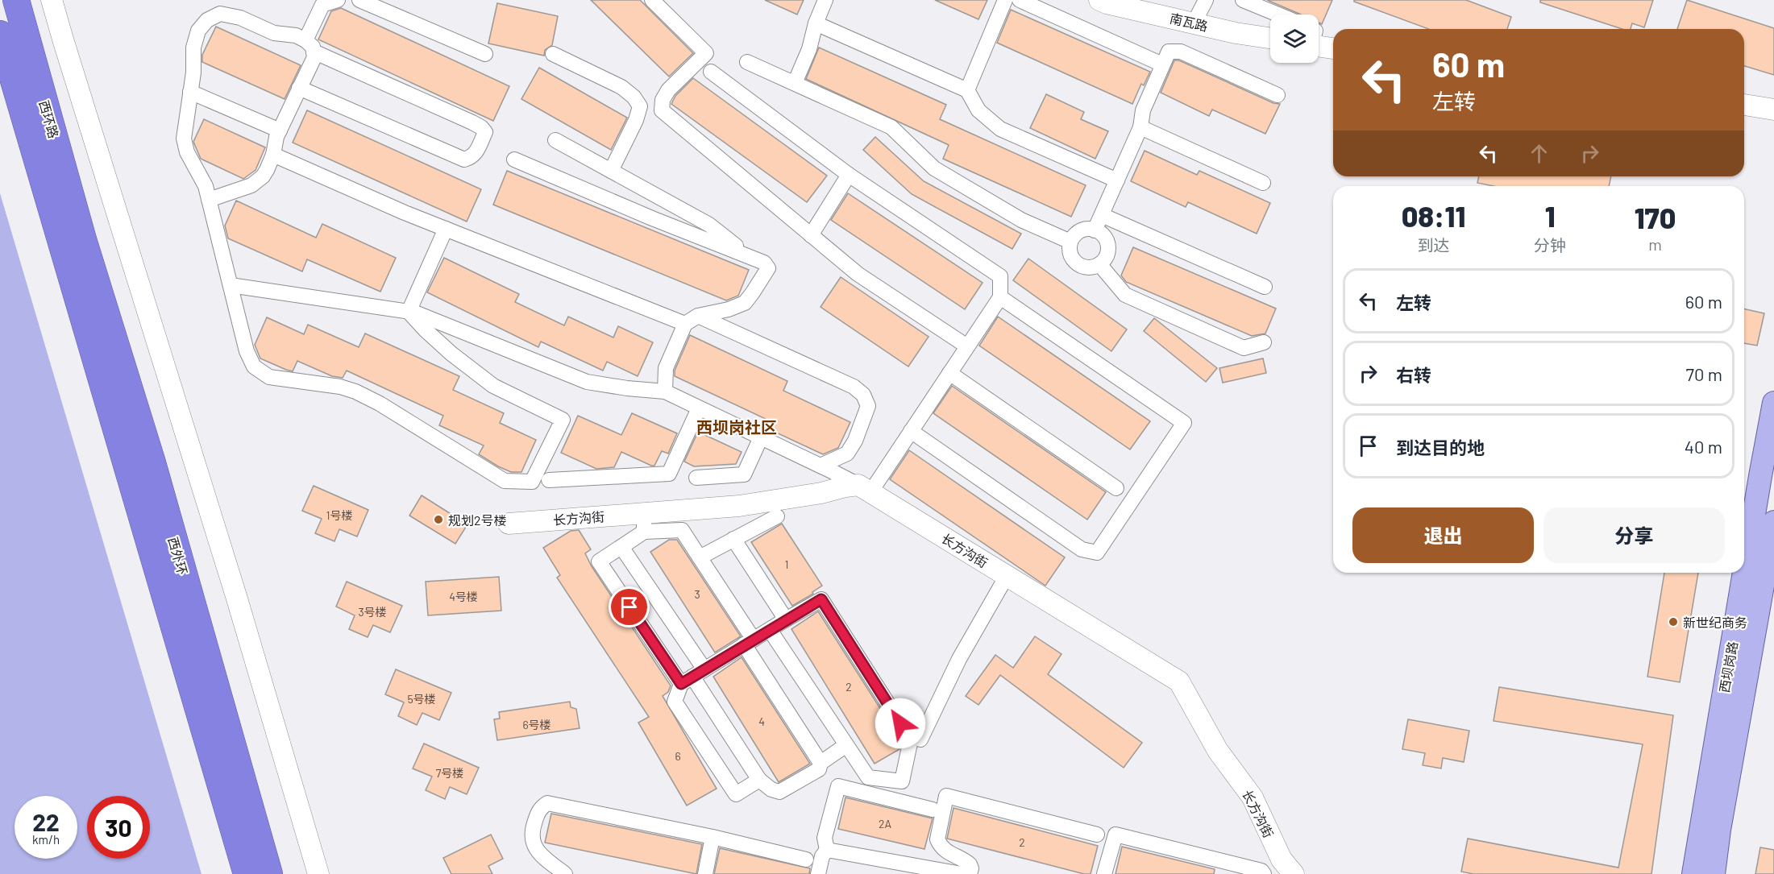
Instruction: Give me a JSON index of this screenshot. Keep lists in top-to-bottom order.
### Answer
{
  "streets": {
    "highway": ["西环路", "西外环"],
    "main road": ["西坝岗路"],
    "street": ["南瓦路", "长方沟街"]
  },
  "crossings": [
    ["西环路", "西外环"]
  ],
  "districts": ["西坝岗社区"],
  "places": ["规划2号楼", "新世纪商务"],
  "house_numbers": [
    "1号楼",
    "1",
    "3",
    "4号楼",
    "3号楼",
    "2",
    "5号楼",
    "4",
    "6号楼",
    "6",
    "7号楼",
    "2A",
    "2"
  ],
  "page": {
    "turn": ["60 m", "左转"],
    "eta": [
      "08:11",
      "到达",
      "1",
      "分钟",
      "170",
      "m"
    ],
    "list": [
      {
        "name": "左转",
        "value": "60 m"
      },
      {
        "name": "右转",
        "value": "70 m"
      },
      {
        "name": "到达目的地",
        "value": "40 m"
      }
    ],
    "buttons": ["退出", "分享"],
    "speed": "22 km/h",
    "limit": "30"
  }
}
